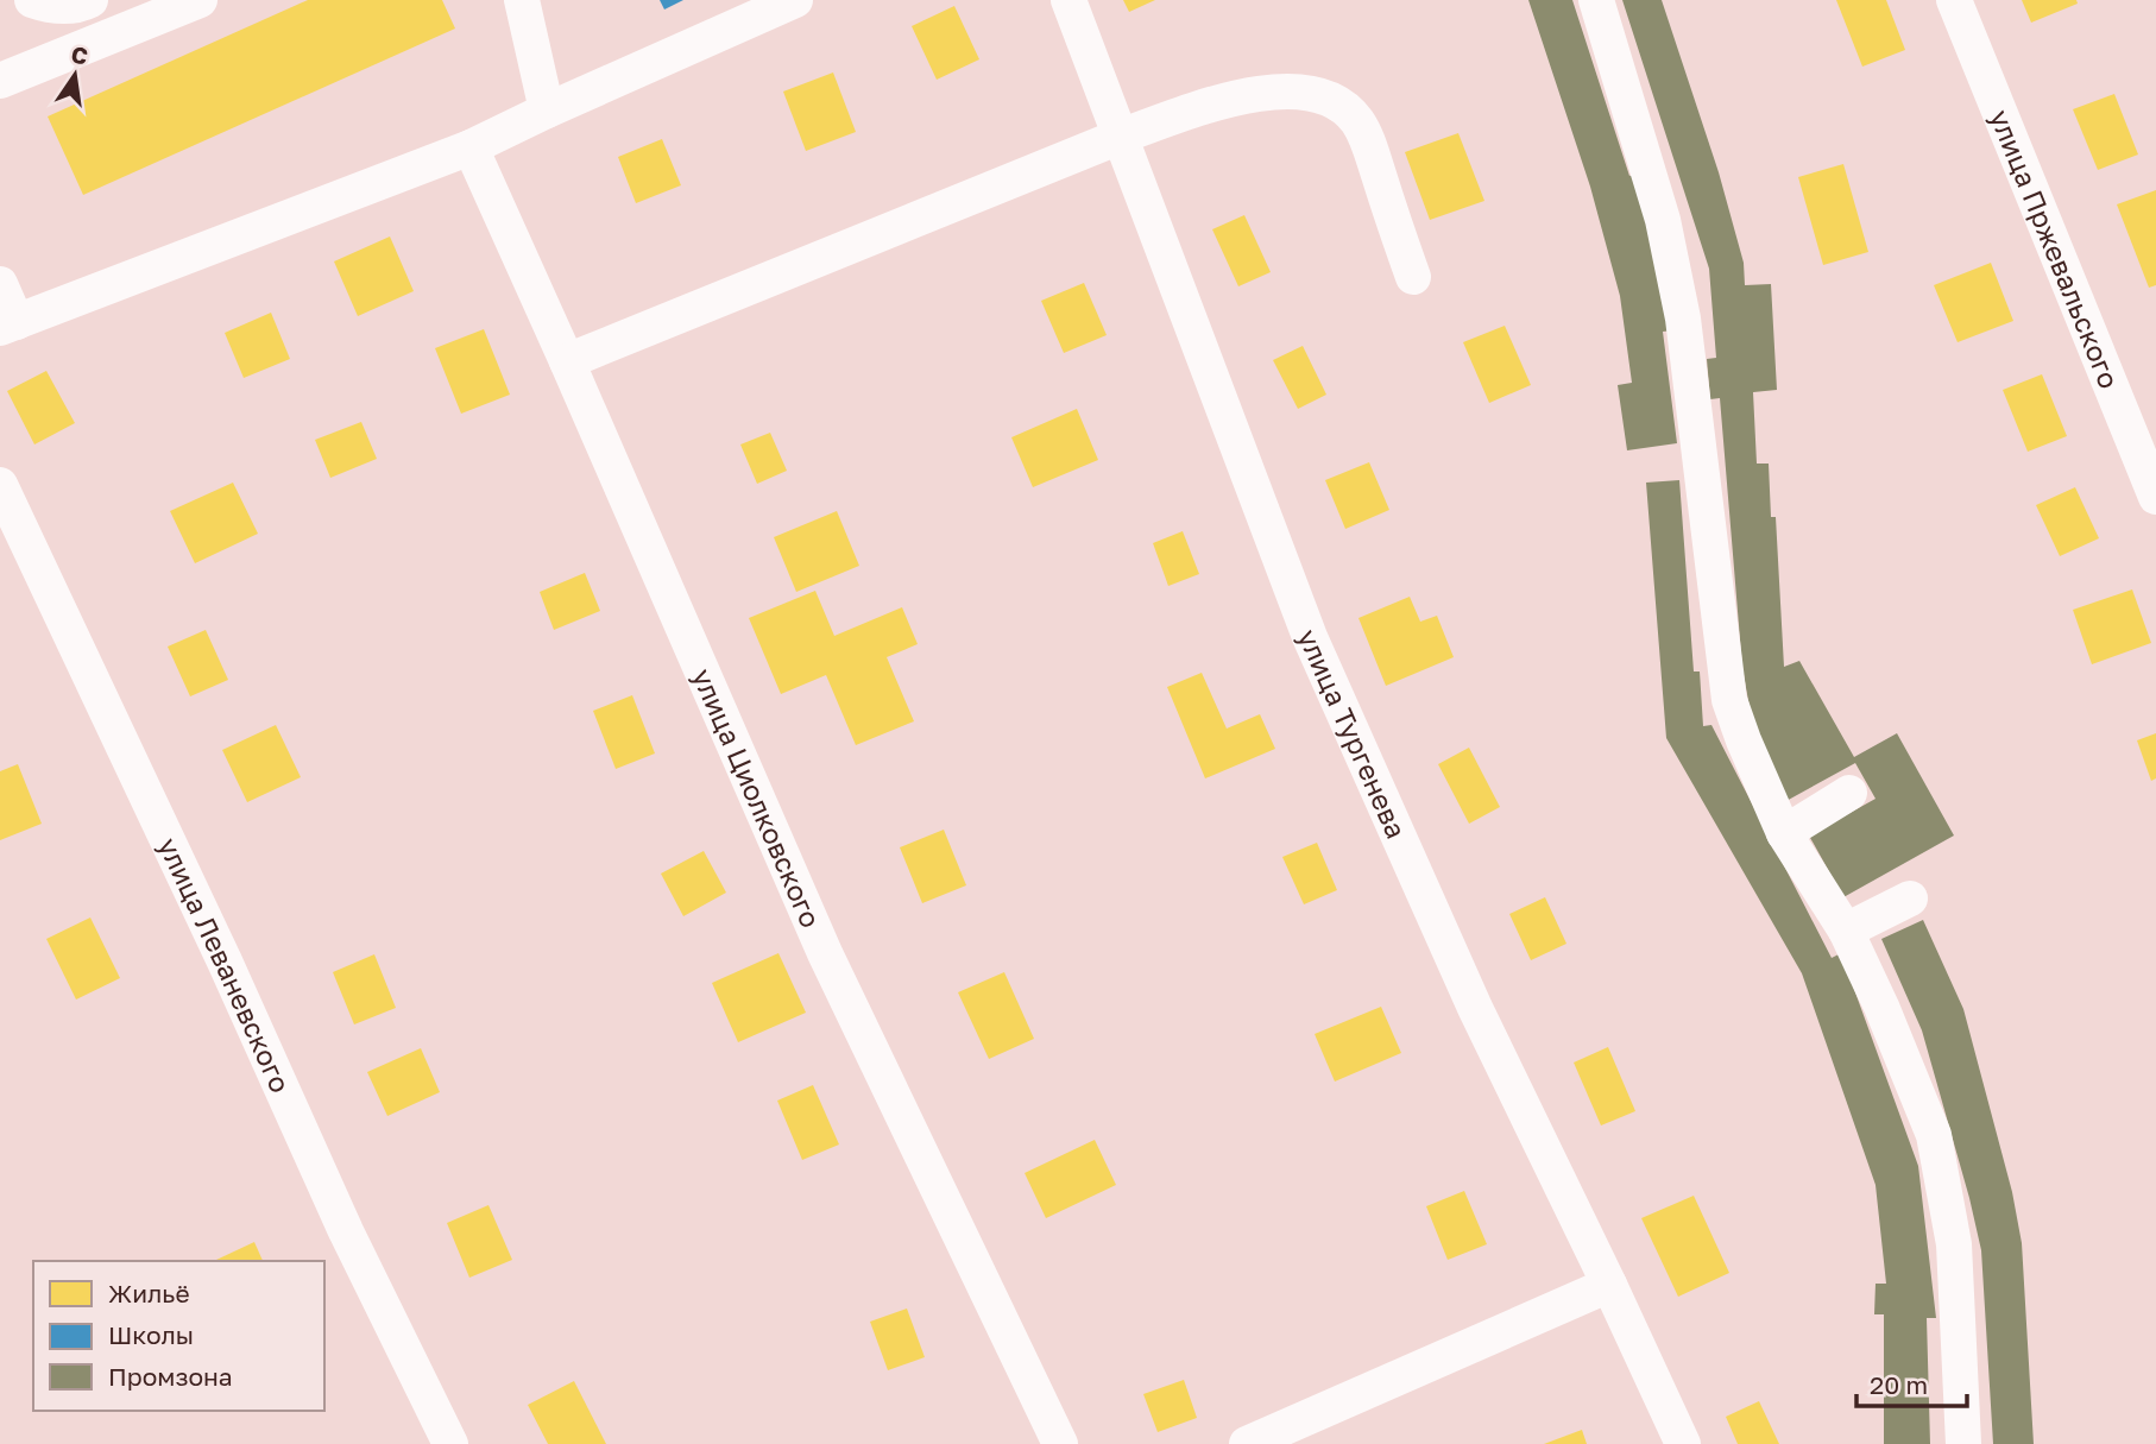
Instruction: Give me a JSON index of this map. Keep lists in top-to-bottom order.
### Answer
{
  "streets": {
    "street": [
      "улица Пржевальского",
      "улица Тургенева",
      "улица Циолковского",
      "улица Леваневского"
    ]
  },
  "legend": ["Жильё", "Школы", "Промзона"],
  "scale_bar": "20 m",
  "north": "top"
}
